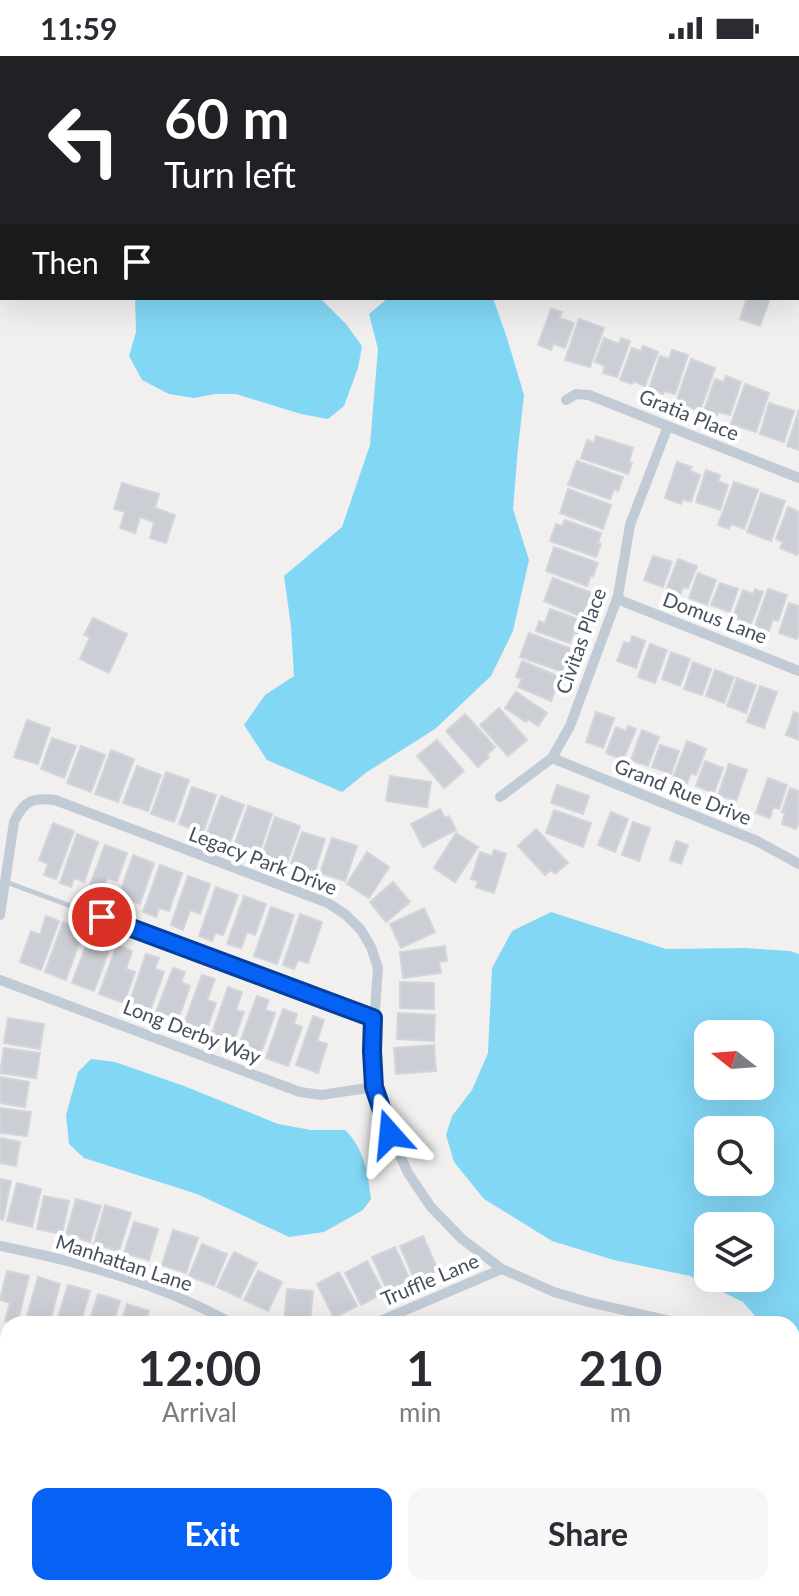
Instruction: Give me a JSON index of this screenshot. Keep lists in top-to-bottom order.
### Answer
{
  "streets": {
    "street": [
      "Gratia Place",
      "Domus Lane",
      "Civitas Place",
      "Grand Rue Drive",
      "Legacy Park Drive",
      "Long Derby Way",
      "Manhattan Lane",
      "Truffle Lane"
    ]
  },
  "crossings": [
    ["Gratia Place", "Civitas Place"],
    ["Domus Lane", "Civitas Place"],
    ["Civitas Place", "Grand Rue Drive"],
    ["Legacy Park Drive", "Long Derby Way"],
    ["Legacy Park Drive", "Truffle Lane"]
  ],
  "north": "left",
  "page": {
    "status": "11:59",
    "turn": ["60 m", "Turn left"],
    "then": "Then",
    "eta": [
      "12:00",
      "Arrival",
      "1",
      "min",
      "210",
      "m"
    ],
    "buttons": ["Exit", "Share"]
  }
}
